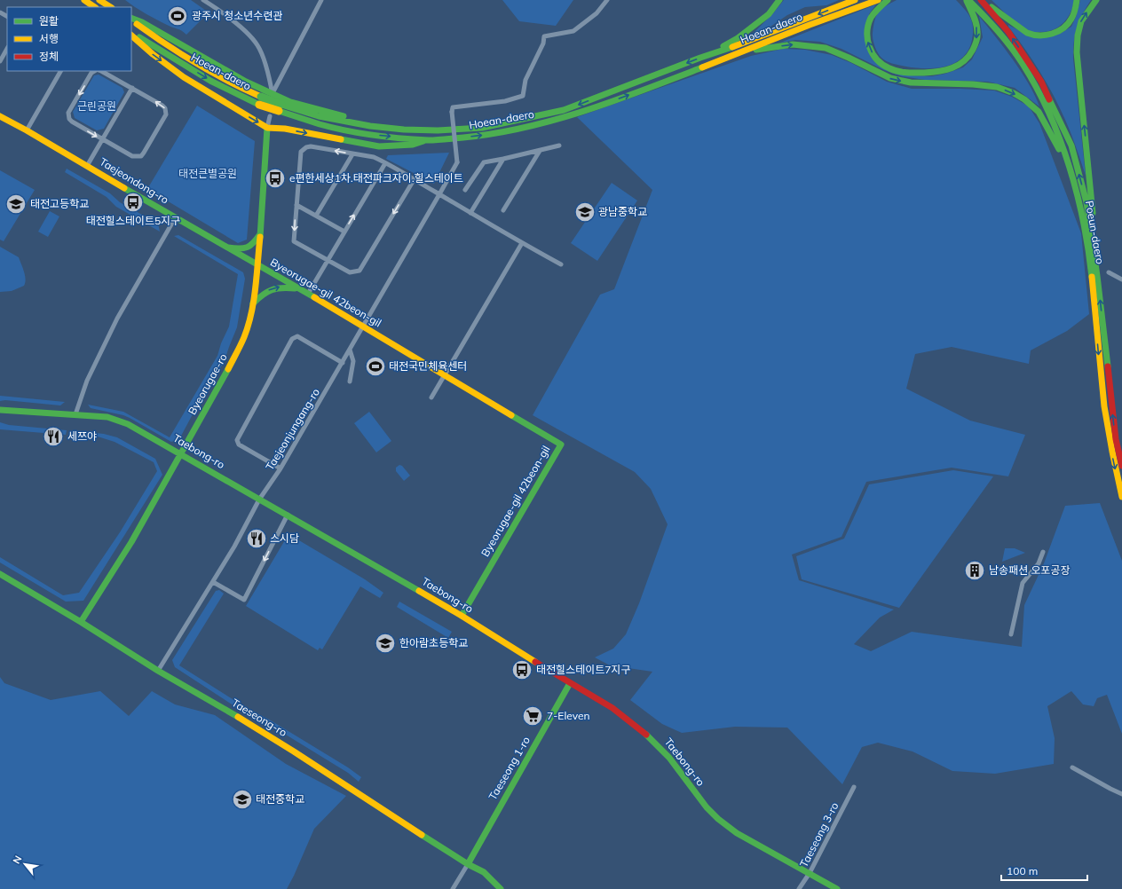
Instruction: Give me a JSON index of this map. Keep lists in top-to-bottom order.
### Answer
{
  "streets": {
    "main road": [
      "Hoean-daero",
      "Taejeondong-ro",
      "Poeun-daero",
      "Byeorugae-gil 42beon-gil",
      "Byeorugae-ro",
      "Taebong-ro",
      "Taeseong-ro",
      "Taeseong 1-ro"
    ],
    "street": ["Taejeonjungang-ro", "Taeseong 3-ro"]
  },
  "crossings": [
    ["Taejeondong-ro", "Byeorugae-gil 42beon-gil"],
    ["Taejeondong-ro", "Byeorugae-ro"],
    ["Byeorugae-gil 42beon-gil", "Byeorugae-ro"],
    ["Byeorugae-gil 42beon-gil", "Taejeonjungang-ro"],
    ["Byeorugae-gil 42beon-gil", "Taebong-ro"],
    ["Byeorugae-ro", "Taebong-ro"],
    ["Byeorugae-ro", "Taeseong-ro"],
    ["Taejeonjungang-ro", "Taebong-ro"],
    ["Taejeonjungang-ro", "Taeseong-ro"],
    ["Taebong-ro", "Taeseong 1-ro"],
    ["Taebong-ro", "Taeseong 3-ro"],
    ["Taeseong-ro", "Taeseong 1-ro"]
  ],
  "parks": ["근린공원", "태전큰별공원"],
  "places": {
    "sports": ["광주시 청소년수련관", "태전국민체육센터"],
    "bus stop": ["e편한세상1차.태전파크자이.힐스테이트", "태전힐스테이트5지구", "태전힐스테이트7지구"],
    "school or university": [
      "태전고등학교",
      "광남중학교",
      "한아람초등학교",
      "태전중학교"
    ],
    "restaurant": ["세쯔야", "스시담"],
    "building": ["남송패션 오포공장"],
    "supermarket": ["7-Eleven"]
  },
  "legend": ["원활", "서행", "정체"],
  "scale_bar": "100 m",
  "north": "top left"
}
